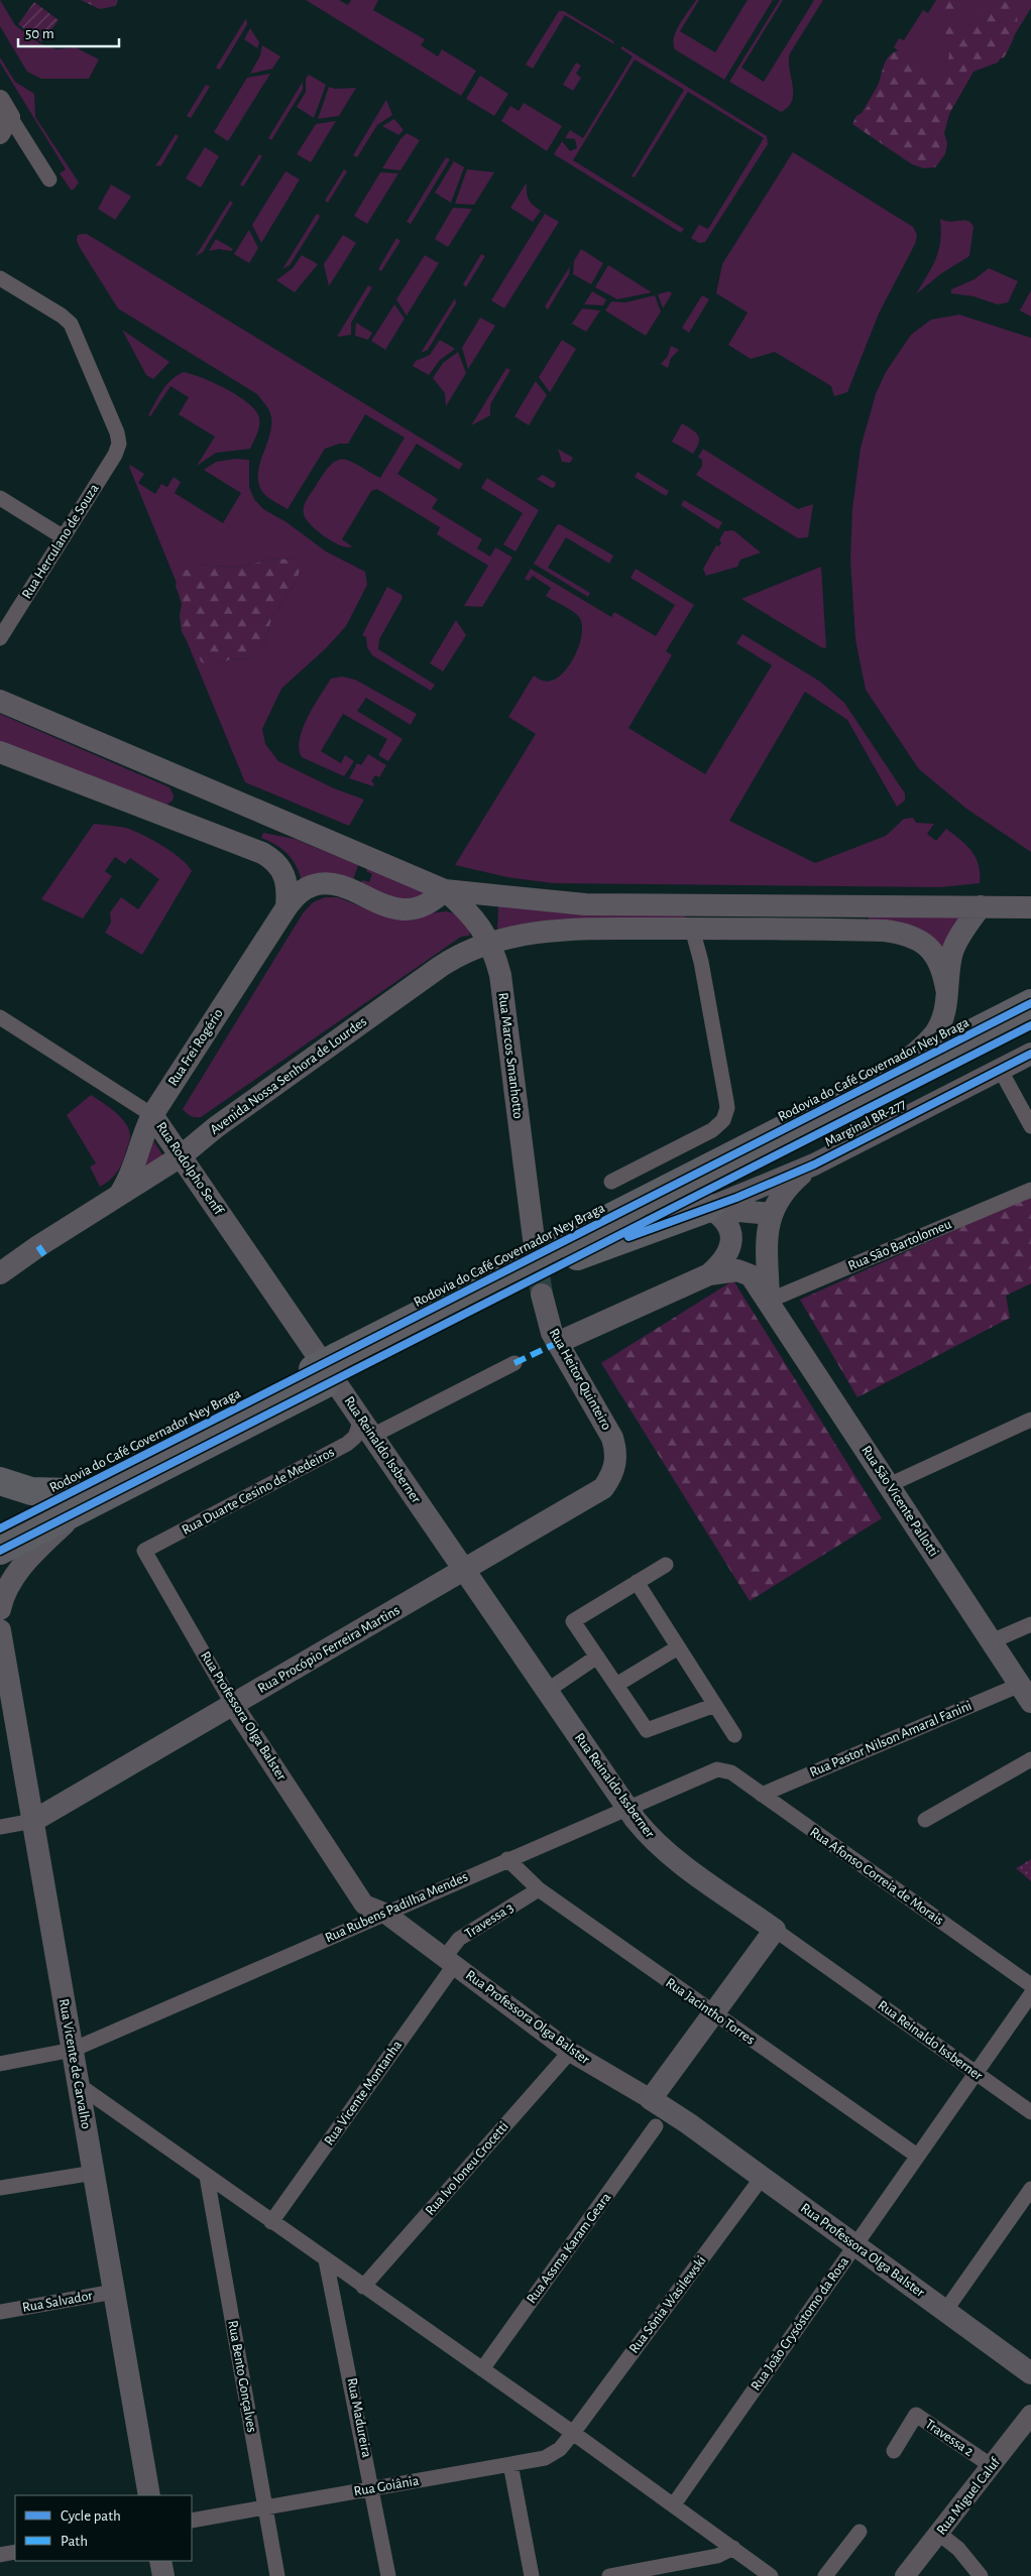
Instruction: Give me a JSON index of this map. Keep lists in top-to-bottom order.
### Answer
{
  "streets": {
    "highway": ["Rodovia do Café Governador Ney Braga"],
    "main road": [
      "Rua Frei Rogério",
      "Rua Marcos Smanhotto",
      "Avenida Nossa Senhora de Lourdes",
      "Marginal BR-277",
      "Rua Rodolpho Senff",
      "Rua Heitor Quinteiro",
      "Rua Reinaldo Issberner",
      "Rua São Vicente Pallotti",
      "Rua Procópio Ferreira Martins",
      "Rua Professora Olga Balster",
      "Rua Vicente de Carvalho"
    ],
    "street": [
      "Rua Herculano de Souza",
      "Rua São Bartolomeu",
      "Rua Duarte Cesino de Medeiros",
      "Rua Pastor Nilson Amaral Fanini",
      "Rua Afonso Correia de Morais",
      "Rua Rubens Padilha Mendes",
      "Travessa 3",
      "Rua Jacintho Torres",
      "Rua Vicente Montanha",
      "Rua Ivo Ioneu Crocetti",
      "Rua Assma Karam Geara",
      "Rua Salvador",
      "Rua Sônia Wasilewski",
      "Rua João Crysóstomo da Rosa",
      "Rua Bento Gonçalves",
      "Rua Madureira",
      "Travessa 2",
      "Rua Goiânia",
      "Rua Miguel Caluf"
    ]
  },
  "crossings": [
    ["Rua Frei Rogério", "Rua Marcos Smanhotto"],
    ["Rua Frei Rogério", "Avenida Nossa Senhora de Lourdes"],
    ["Rua Frei Rogério", "Rua Rodolpho Senff"],
    ["Rua Marcos Smanhotto", "Avenida Nossa Senhora de Lourdes"],
    ["Rodovia do Café Governador Ney Braga", "Rua Rodolpho Senff"],
    ["Rodovia do Café Governador Ney Braga", "Rua Reinaldo Issberner"],
    ["Avenida Nossa Senhora de Lourdes", "Rua Rodolpho Senff"],
    ["Rua Rodolpho Senff", "Rua Reinaldo Issberner"],
    ["Rua São Bartolomeu", "Rua São Vicente Pallotti"],
    ["Rua Heitor Quinteiro", "Rua Procópio Ferreira Martins"],
    ["Rua Reinaldo Issberner", "Rua Duarte Cesino de Medeiros"],
    ["Rua Reinaldo Issberner", "Rua Procópio Ferreira Martins"],
    ["Rua Reinaldo Issberner", "Rua Rubens Padilha Mendes"],
    ["Rua Reinaldo Issberner", "Rua João Crysóstomo da Rosa"],
    ["Rua Duarte Cesino de Medeiros", "Rua Professora Olga Balster"],
    ["Rua São Vicente Pallotti", "Rua Pastor Nilson Amaral Fanini"],
    ["Rua Procópio Ferreira Martins", "Rua Professora Olga Balster"],
    ["Rua Procópio Ferreira Martins", "Rua Vicente de Carvalho"],
    ["Rua Professora Olga Balster", "Rua Rubens Padilha Mendes"],
    ["Rua Professora Olga Balster", "Travessa 3"],
    ["Rua Professora Olga Balster", "Rua Vicente Montanha"],
    ["Rua Professora Olga Balster", "Rua Ivo Ioneu Crocetti"],
    ["Rua Professora Olga Balster", "Rua Sônia Wasilewski"],
    ["Rua Professora Olga Balster", "Rua João Crysóstomo da Rosa"],
    ["Rua Pastor Nilson Amaral Fanini", "Rua Afonso Correia de Morais"],
    ["Rua Afonso Correia de Morais", "Rua Rubens Padilha Mendes"],
    ["Rua Rubens Padilha Mendes", "Rua Jacintho Torres"],
    ["Rua Rubens Padilha Mendes", "Rua Vicente de Carvalho"],
    ["Travessa 3", "Rua Jacintho Torres"],
    ["Travessa 3", "Rua Vicente Montanha"],
    ["Rua Jacintho Torres", "Rua João Crysóstomo da Rosa"],
    ["Rua Vicente de Carvalho", "Rua Salvador"],
    ["Rua Sônia Wasilewski", "Rua Goiânia"],
    ["Rua Bento Gonçalves", "Rua Goiânia"],
    ["Rua Madureira", "Rua Goiânia"],
    ["Travessa 2", "Rua Miguel Caluf"]
  ],
  "legend": ["Cycle path", "Path"],
  "scale_bar": "50 m"
}
